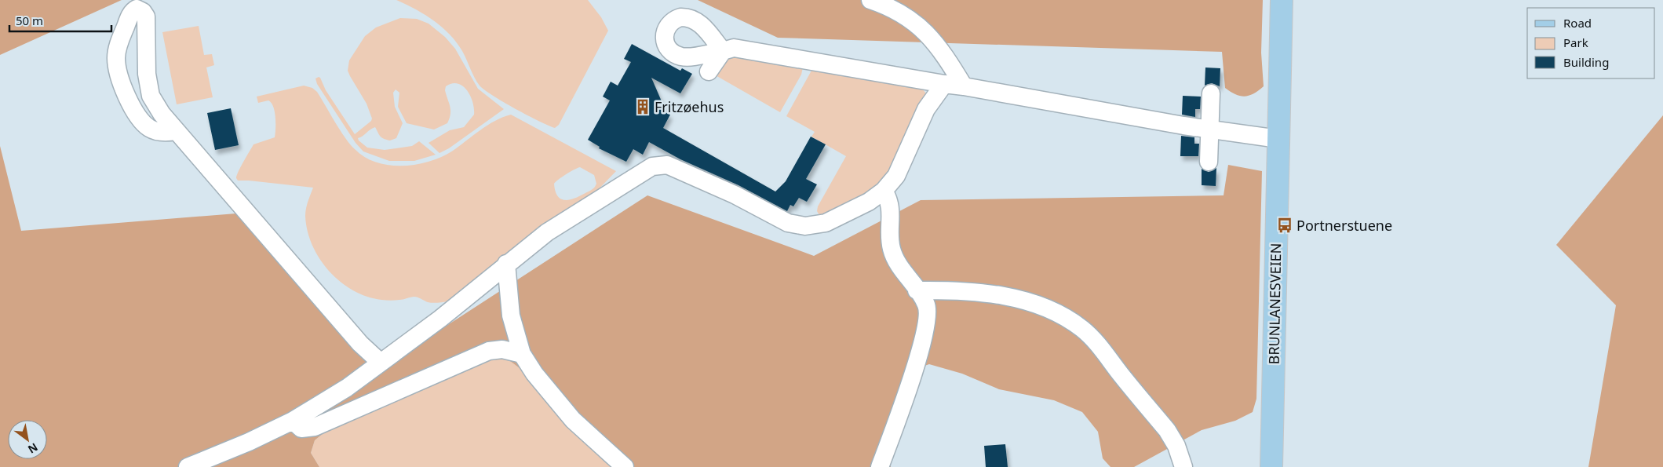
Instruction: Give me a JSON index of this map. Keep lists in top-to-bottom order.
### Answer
{
  "streets": {
    "main road": ["BRUNLANESVEIEN"]
  },
  "places": {
    "building": ["Fritzøehus"],
    "bus stop": ["Portnerstuene"]
  },
  "legend": ["Road", "Park", "Building"],
  "scale_bar": "50 m",
  "north": "bottom right"
}
